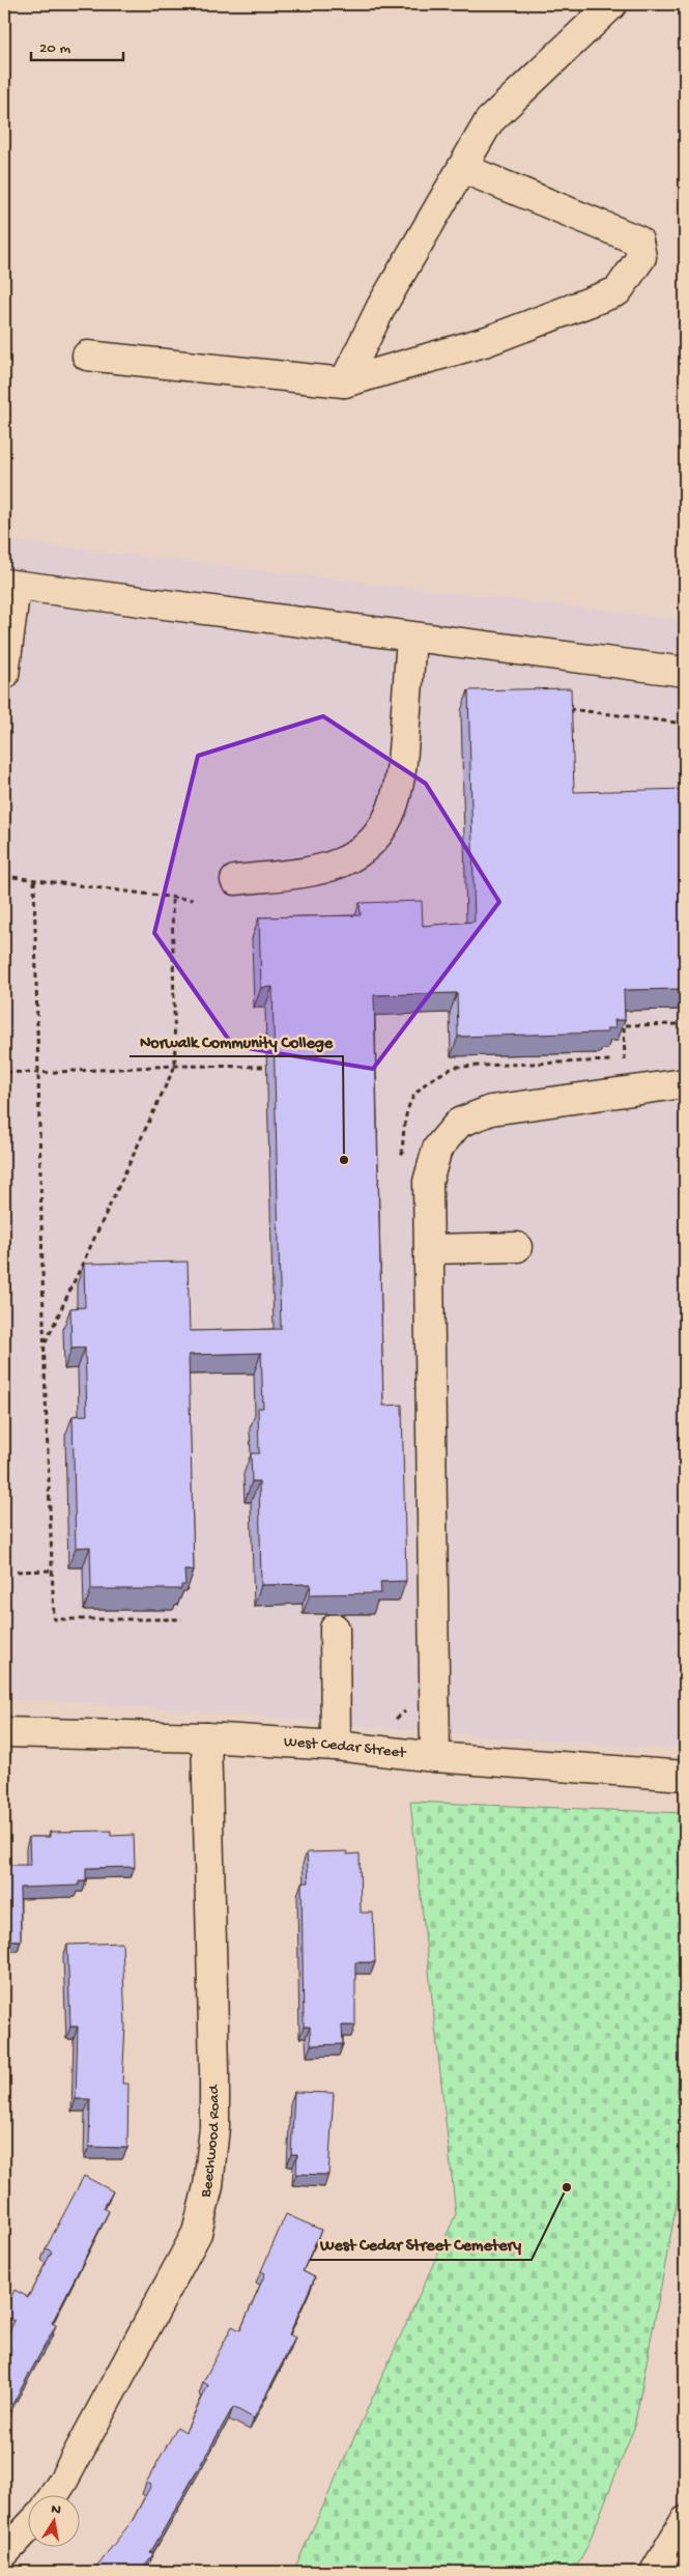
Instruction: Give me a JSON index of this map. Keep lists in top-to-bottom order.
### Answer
{
  "streets": {
    "street": ["West Cedar Street", "Beechwood Road"]
  },
  "crossings": [
    ["West Cedar Street", "Beechwood Road"]
  ],
  "places": ["Norwalk Community College", "West Cedar Street Cemetery"],
  "scale_bar": "20 m",
  "north": "top"
}
